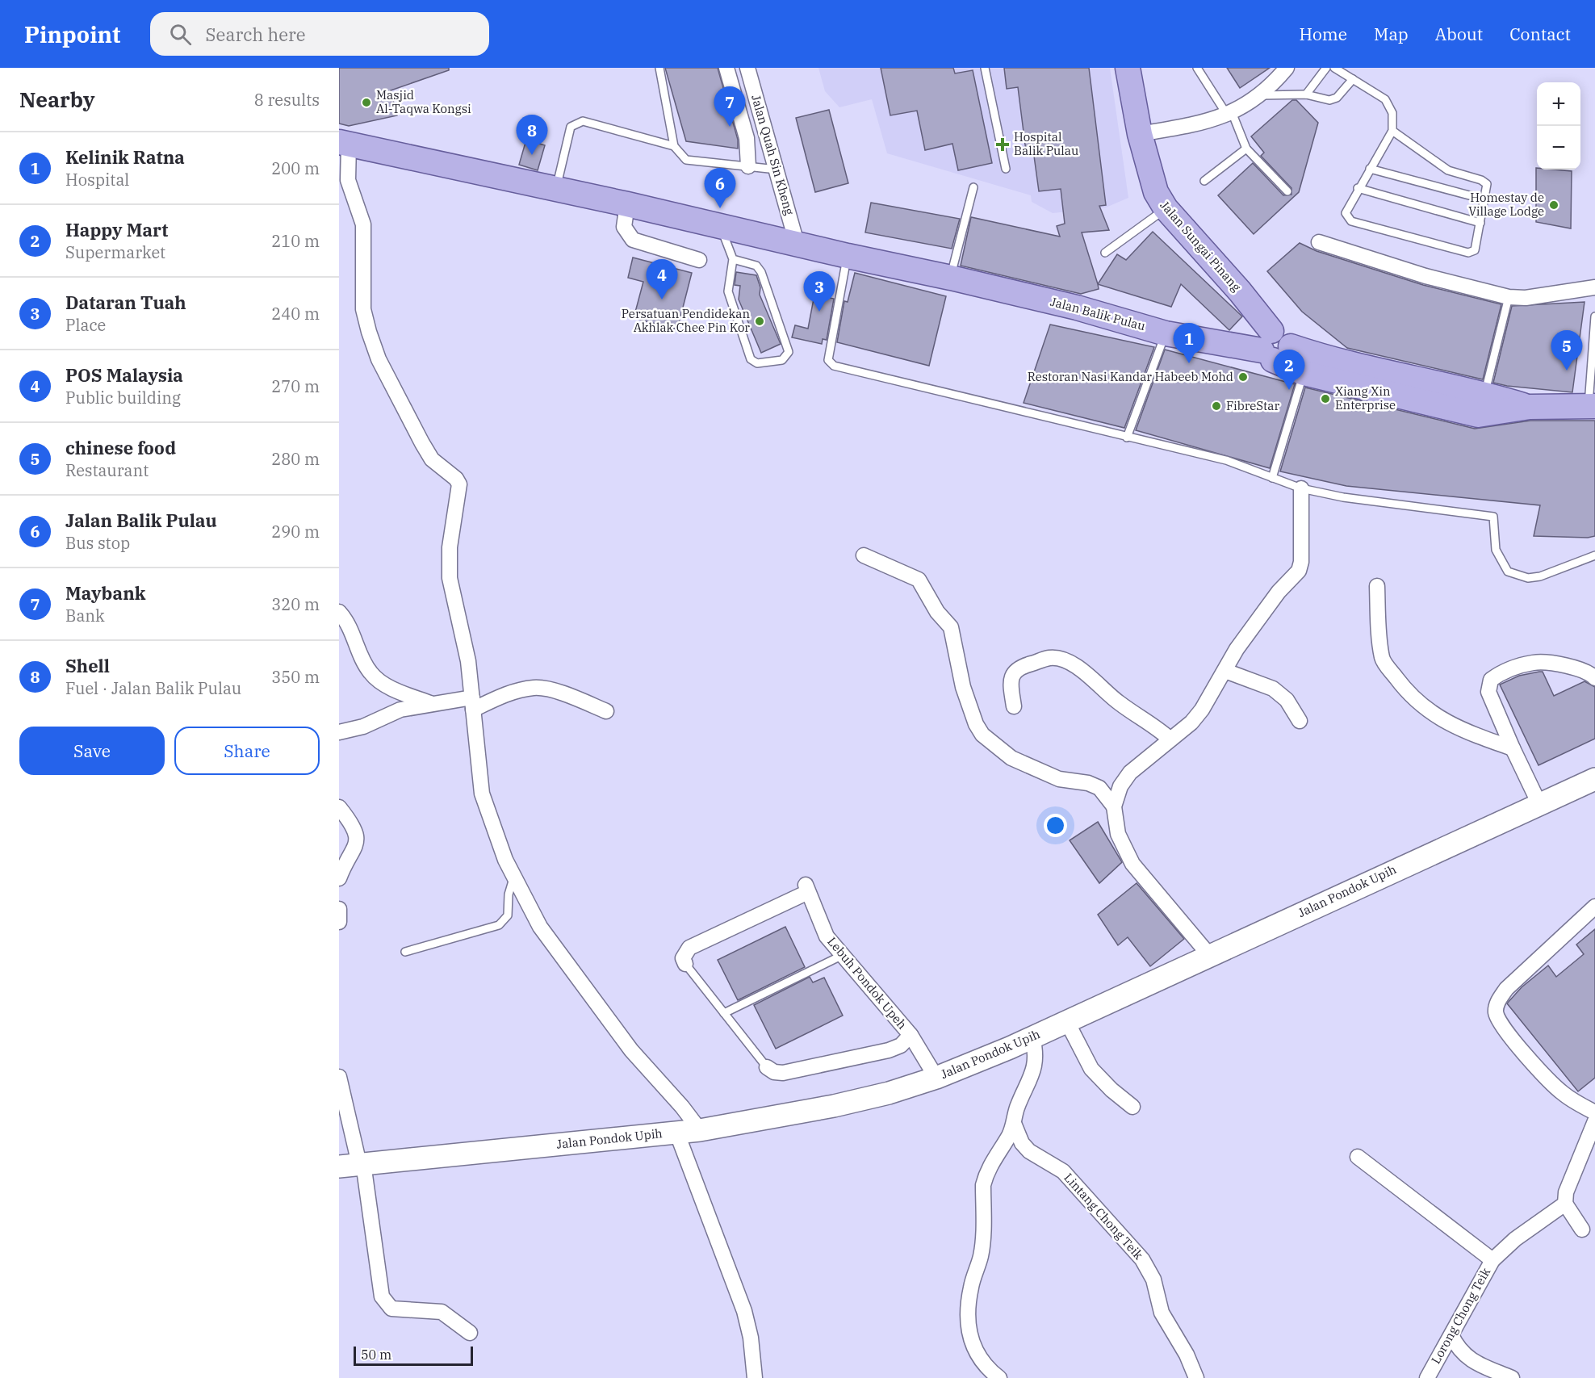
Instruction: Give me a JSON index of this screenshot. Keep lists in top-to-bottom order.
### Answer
{
  "streets": {
    "main road": ["Jalan Sungai Pinang", "Jalan Balik Pulau", "Jalan Pondok Upih"],
    "street": [
      "Jalan Quah Sin Kheng",
      "Lebuh Pondok Upeh",
      "Lintang Chong Teik",
      "Lorong Chong Teik"
    ]
  },
  "crossings": [
    ["Jalan Quah Sin Kheng", "Jalan Balik Pulau"],
    ["Jalan Sungai Pinang", "Jalan Balik Pulau"],
    ["Jalan Pondok Upih", "Lebuh Pondok Upeh"]
  ],
  "places": {
    "other": [
      "Masjid Al-Taqwa Kongsi",
      "Homestay de Village Lodge",
      "Persatuan Pendidekan Akhlak Chee Pin Kor",
      "Restoran Nasi Kandar Habeeb Mohd",
      "Xiang Xin Enterprise",
      "FibreStar"
    ],
    "health": ["Hospital Balik Pulau"]
  },
  "scale_bar": "50 m",
  "page": {
    "header": "Pinpoint",
    "search": "Search here",
    "nav": [
      "Home",
      "Map",
      "About",
      "Contact"
    ],
    "heading": ["Nearby", "8 results"],
    "map_buttons": ["+", "−"],
    "pins": [
      "7",
      "8",
      "6",
      "4",
      "3",
      "1",
      "5",
      "2"
    ],
    "list": [
      {
        "mark": "1",
        "name": "Kelinik Ratna",
        "note": "Hospital",
        "value": "200 m"
      },
      {
        "mark": "2",
        "name": "Happy Mart",
        "note": "Supermarket",
        "value": "210 m"
      },
      {
        "mark": "3",
        "name": "Dataran Tuah",
        "note": "Place",
        "value": "240 m"
      },
      {
        "mark": "4",
        "name": "POS Malaysia",
        "note": "Public building",
        "value": "270 m"
      },
      {
        "mark": "5",
        "name": "chinese food",
        "note": "Restaurant",
        "value": "280 m"
      },
      {
        "mark": "6",
        "name": "Jalan Balik Pulau",
        "note": "Bus stop",
        "value": "290 m"
      },
      {
        "mark": "7",
        "name": "Maybank",
        "note": "Bank",
        "value": "320 m"
      },
      {
        "mark": "8",
        "name": "Shell",
        "note": "Fuel · Jalan Balik Pulau",
        "value": "350 m"
      }
    ],
    "buttons": ["Save", "Share"],
    "scale": "50 m"
  }
}
